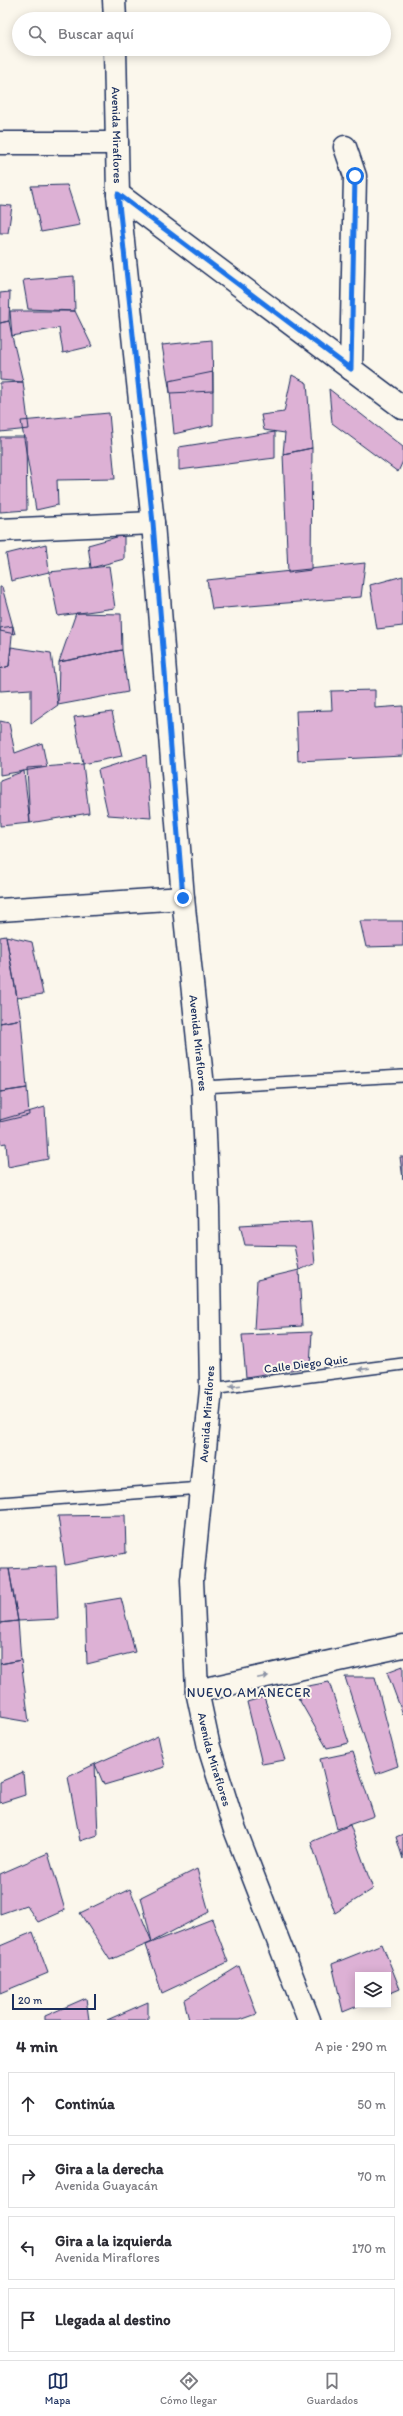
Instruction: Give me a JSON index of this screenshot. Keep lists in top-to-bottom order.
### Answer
{
  "streets": {
    "street": ["Avenida Miraflores"],
    "lane": ["Calle Diego Quic"]
  },
  "crossings": [
    ["Avenida Miraflores", "Calle Diego Quic"]
  ],
  "one_way": ["Calle Diego Quic"],
  "districts": ["NUEVO AMANECER"],
  "scale_bar": "20 m",
  "page": {
    "search": "Buscar aquí",
    "scale": "20 m",
    "heading": ["4 min", "A pie · 290 m"],
    "list": [
      ["Continúa", "50 m"],
      ["Gira a la derecha", "Avenida Guayacán", "70 m"],
      ["Gira a la izquierda", "Avenida Miraflores", "170 m"],
      "Llegada al destino"
    ],
    "nav": ["Mapa", "Cómo llegar", "Guardados"]
  }
}
